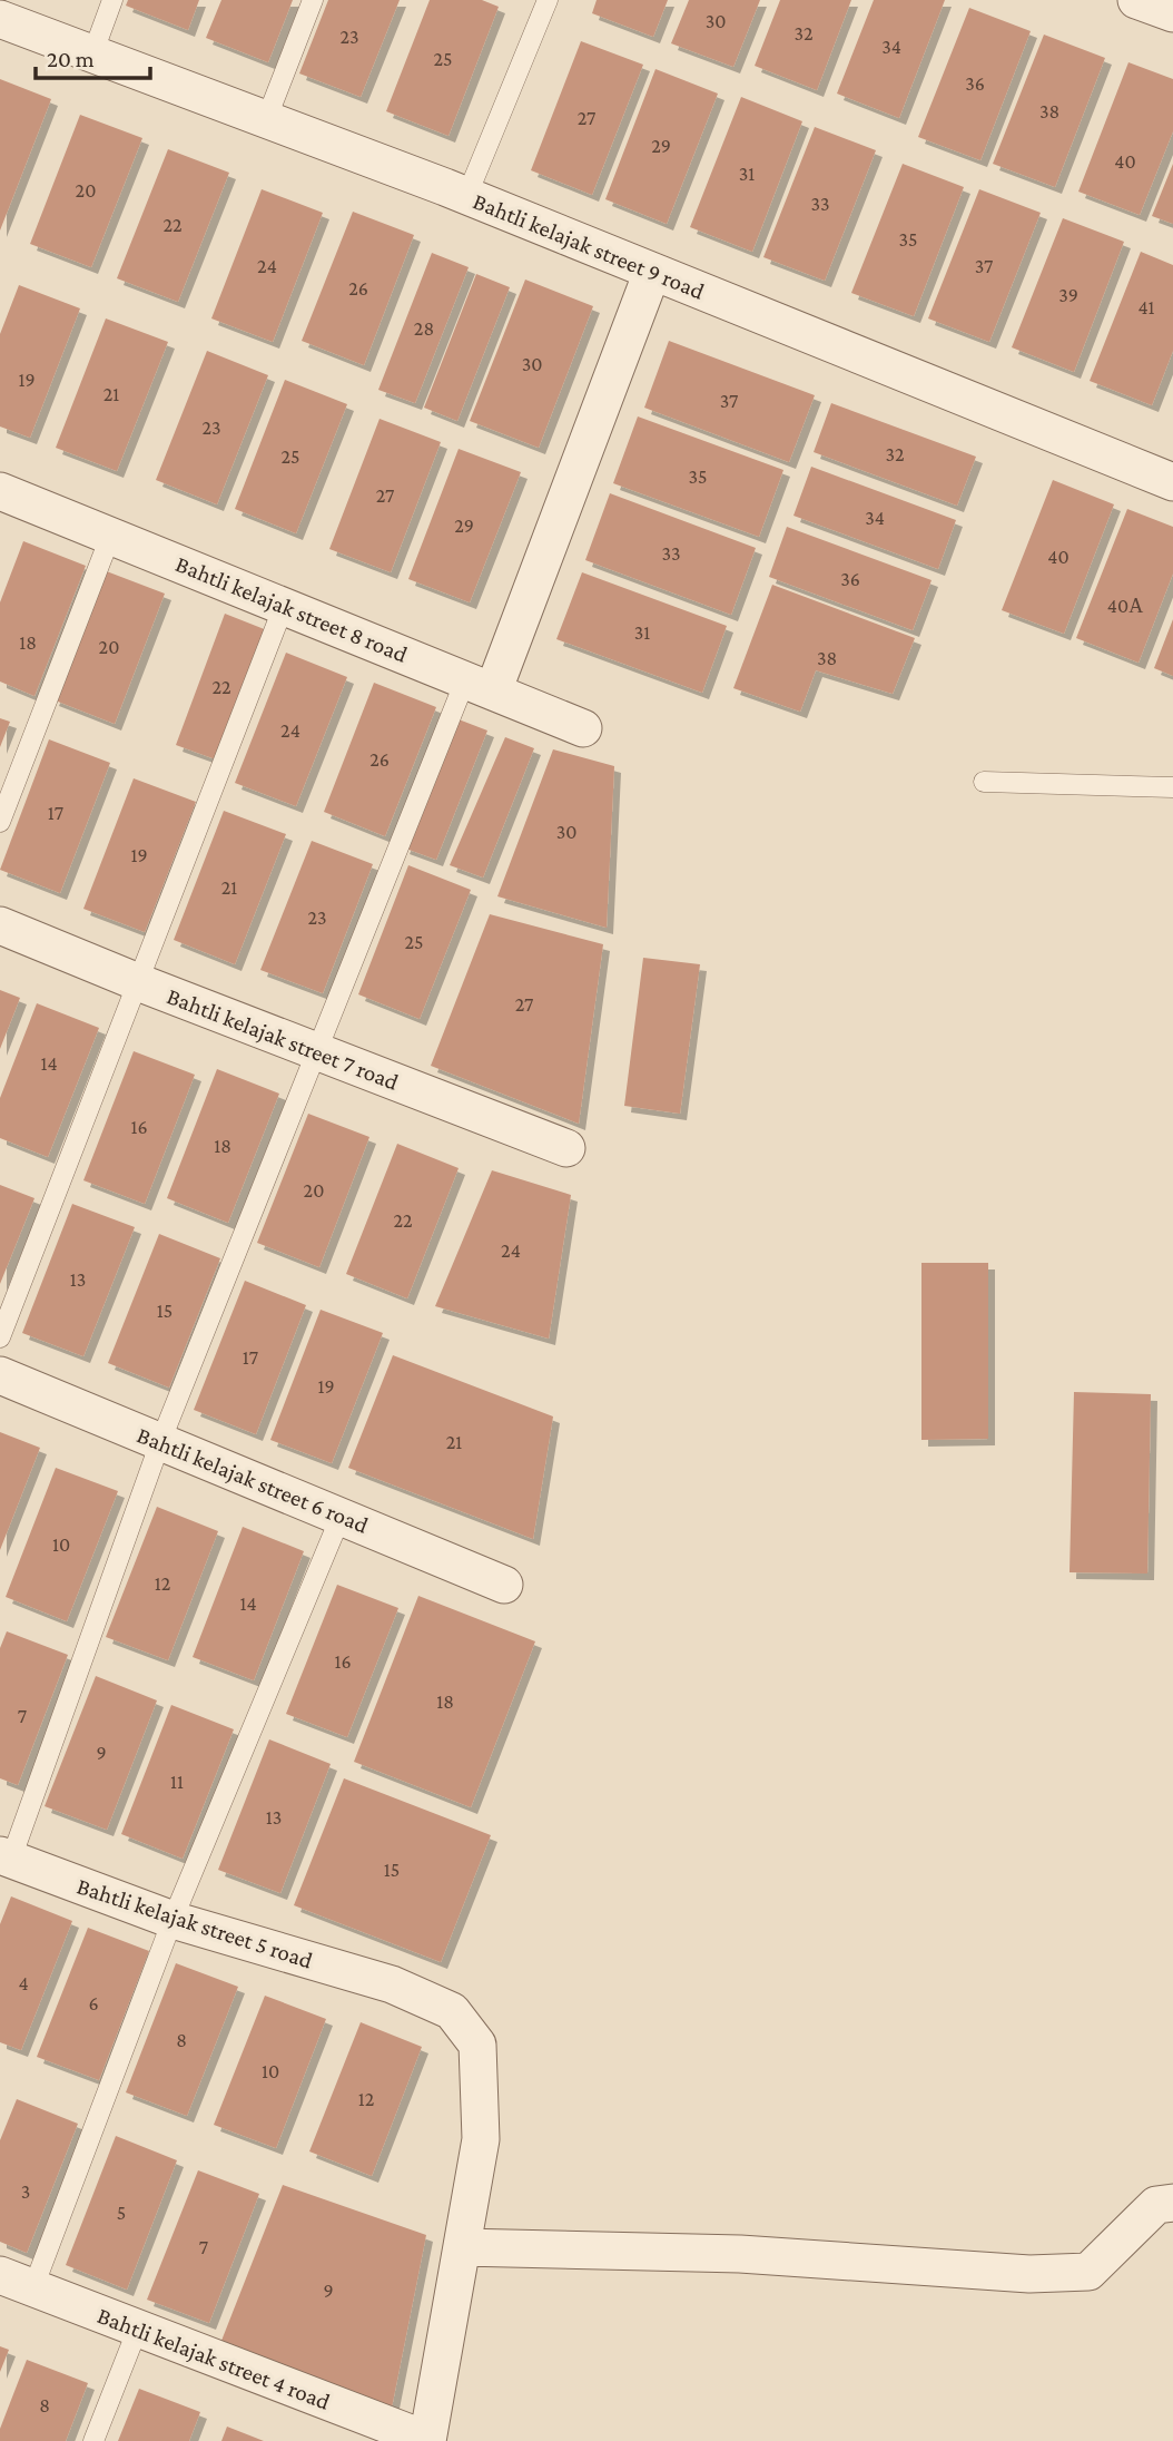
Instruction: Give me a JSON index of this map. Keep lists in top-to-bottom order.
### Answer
{
  "streets": {
    "street": [
      "Bahtli kelajak street 9 road",
      "Bahtli kelajak street 8 road",
      "Bahtli kelajak street 7 road",
      "Bahtli kelajak street 6 road",
      "Bahtli kelajak street 5 road",
      "Bahtli kelajak street 4 road"
    ]
  },
  "crossings": [
    ["Bahtli kelajak street 5 road", "Bahtli kelajak street 4 road"]
  ],
  "house_numbers": [
    "30",
    "32",
    "23",
    "34",
    "25",
    "36",
    "38",
    "27",
    "29",
    "40",
    "31",
    "20",
    "33",
    "22",
    "35",
    "24",
    "37",
    "26",
    "39",
    "41",
    "28",
    "30",
    "19",
    "21",
    "37",
    "23",
    "32",
    "25",
    "35",
    "27",
    "34",
    "29",
    "33",
    "40",
    "36",
    "40А",
    "31",
    "18",
    "20",
    "38",
    "22",
    "24",
    "26",
    "17",
    "30",
    "19",
    "21",
    "23",
    "25",
    "27",
    "14",
    "16",
    "18",
    "20",
    "22",
    "24",
    "13",
    "15",
    "17",
    "19",
    "21",
    "10",
    "12",
    "14",
    "16",
    "18",
    "7",
    "9",
    "11",
    "13",
    "15",
    "4",
    "6",
    "8",
    "10",
    "12",
    "3",
    "5",
    "7",
    "9",
    "8"
  ],
  "scale_bar": "20 m"
}
